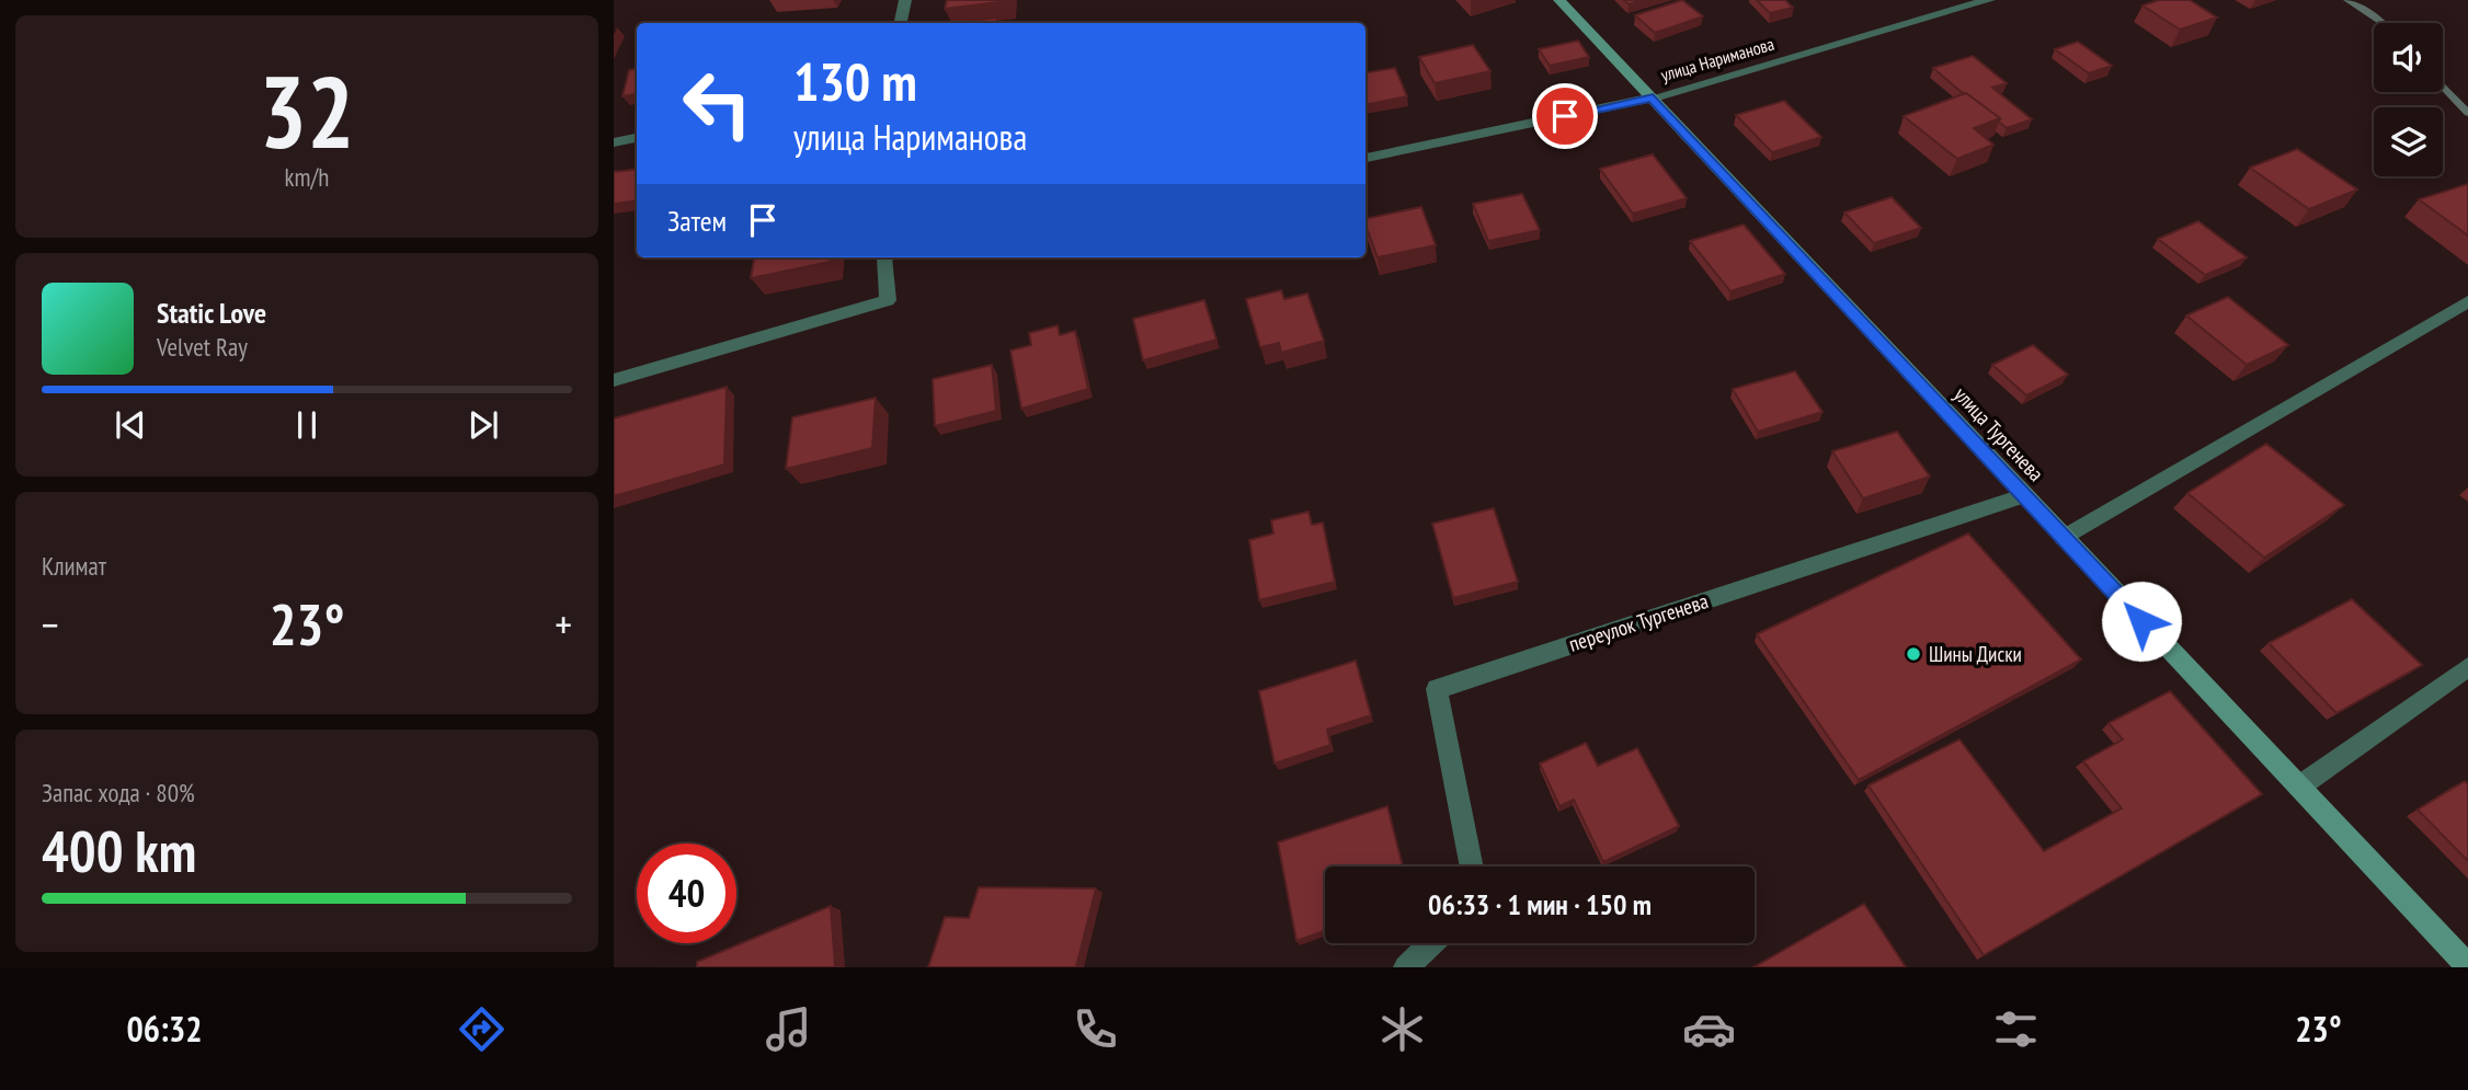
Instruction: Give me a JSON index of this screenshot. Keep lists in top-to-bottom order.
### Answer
{
  "streets": {
    "street": ["улица Нариманова", "улица Тургенева", "переулок Тургенева"]
  },
  "crossings": [
    ["улица Нариманова", "улица Тургенева"],
    ["улица Тургенева", "переулок Тургенева"]
  ],
  "places": ["Шины Диски"],
  "page": {
    "tile": [
      ["32", "km/h"],
      "Климат",
      ["Запас хода · 80%", "400 km"]
    ],
    "turn": ["130 m", "улица Нариманова"],
    "then": "Затем",
    "song": ["Static Love", "Velvet Ray"],
    "heat": ["−", "23°", "+"],
    "limit": "40",
    "trip": "06:33 · 1 мин · 150 m",
    "tabs": ["06:32", "23°"]
  }
}
